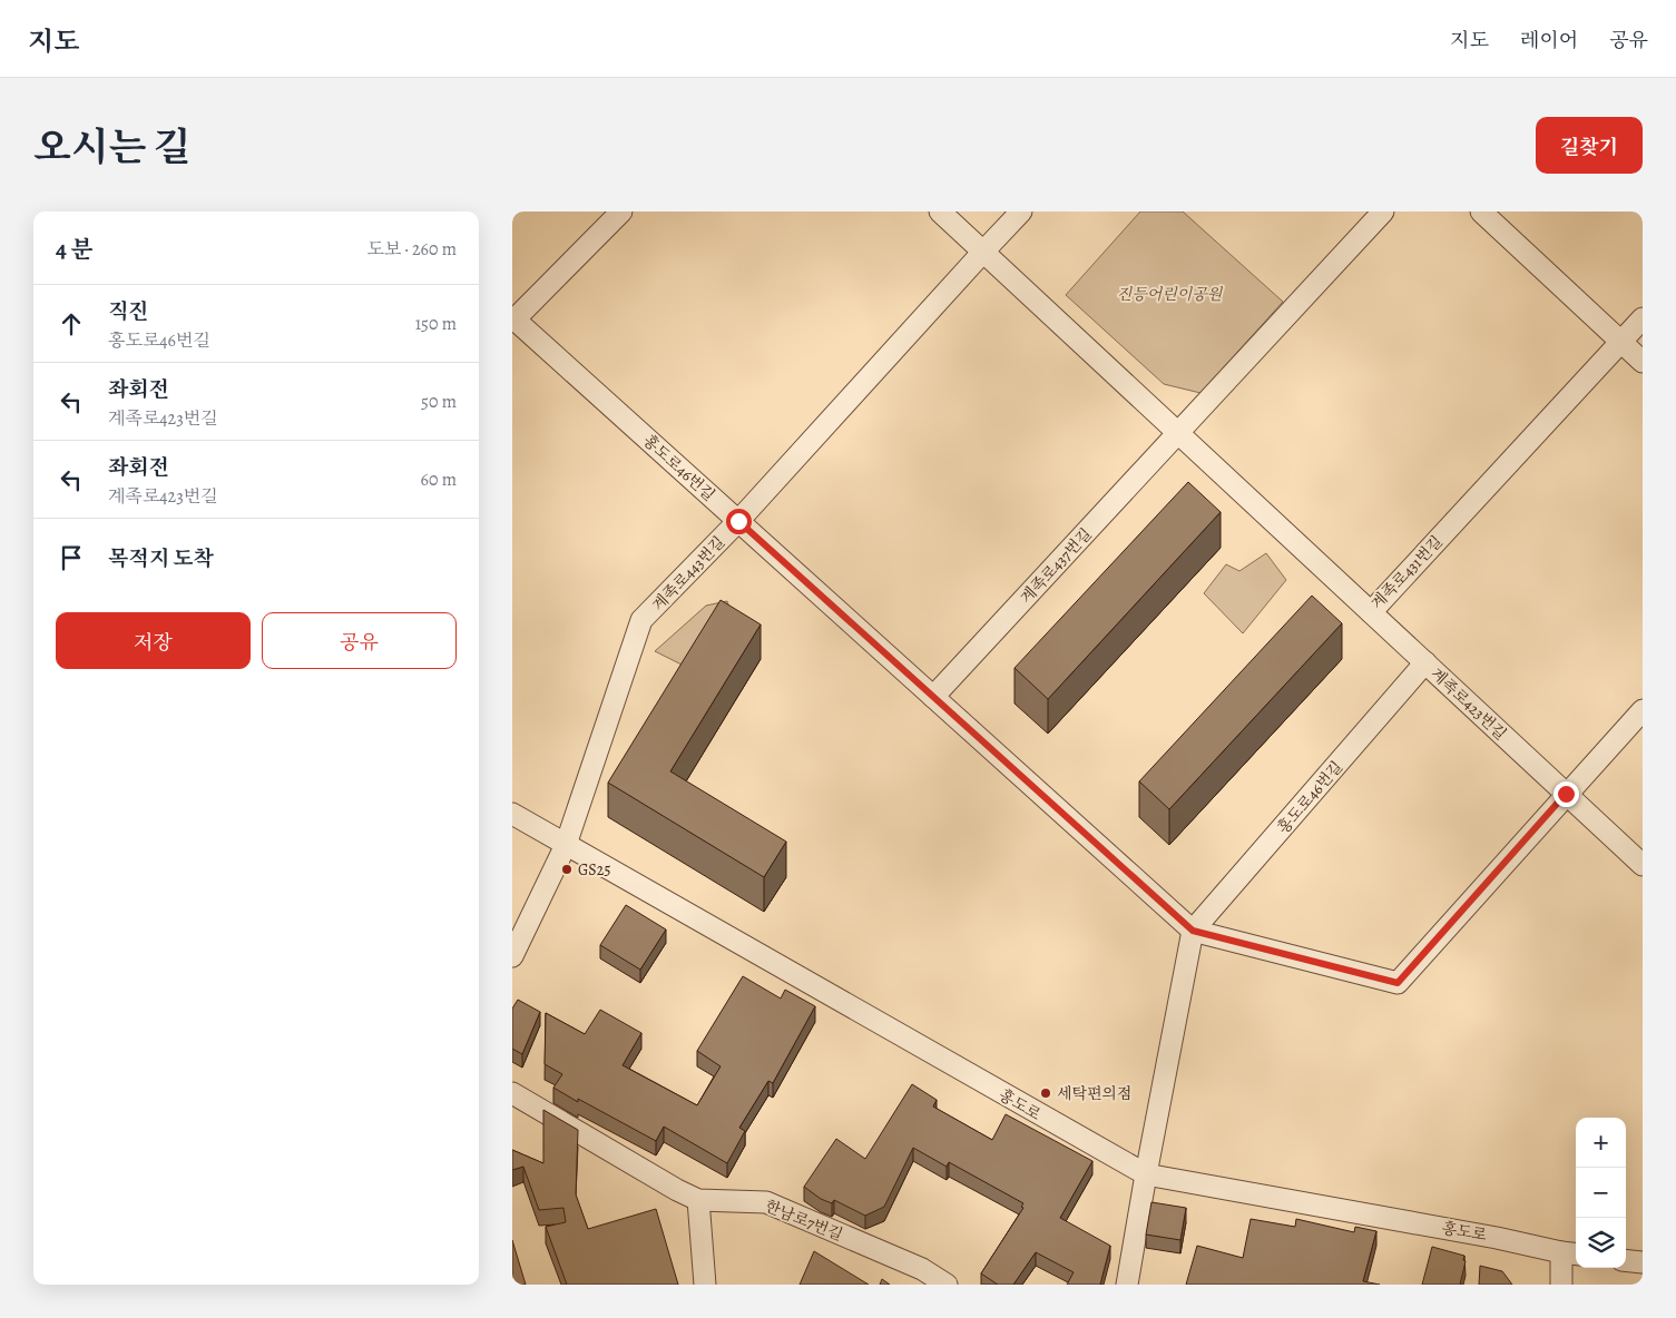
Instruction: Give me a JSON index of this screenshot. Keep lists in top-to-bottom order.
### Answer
{
  "streets": {
    "street": [
      "홍도로46번길",
      "계족로437번길",
      "계족로431번길",
      "계족로443번길",
      "계족로423번길",
      "홍도로",
      "한남로7번길"
    ]
  },
  "crossings": [
    ["홍도로46번길", "계족로437번길"],
    ["홍도로46번길", "계족로443번길"],
    ["홍도로46번길", "계족로423번길"],
    ["계족로437번길", "계족로431번길"],
    ["계족로431번길", "계족로423번길"],
    ["계족로443번길", "홍도로"]
  ],
  "parks": ["진등어린이공원"],
  "places": ["GS25", "세탁편의점"],
  "page": {
    "header": "지도",
    "nav": ["지도", "레이어", "공유"],
    "title": "오시는 길",
    "buttons": [
      "길찾기",
      ["저장", "공유"]
    ],
    "heading": ["4 분", "도보 · 260 m"],
    "list": [
      ["직진", "홍도로46번길", "150 m"],
      ["좌회전", "계족로423번길", "50 m"],
      ["좌회전", "계족로423번길", "60 m"],
      "목적지 도착"
    ],
    "map_buttons": ["+", "−"]
  }
}
